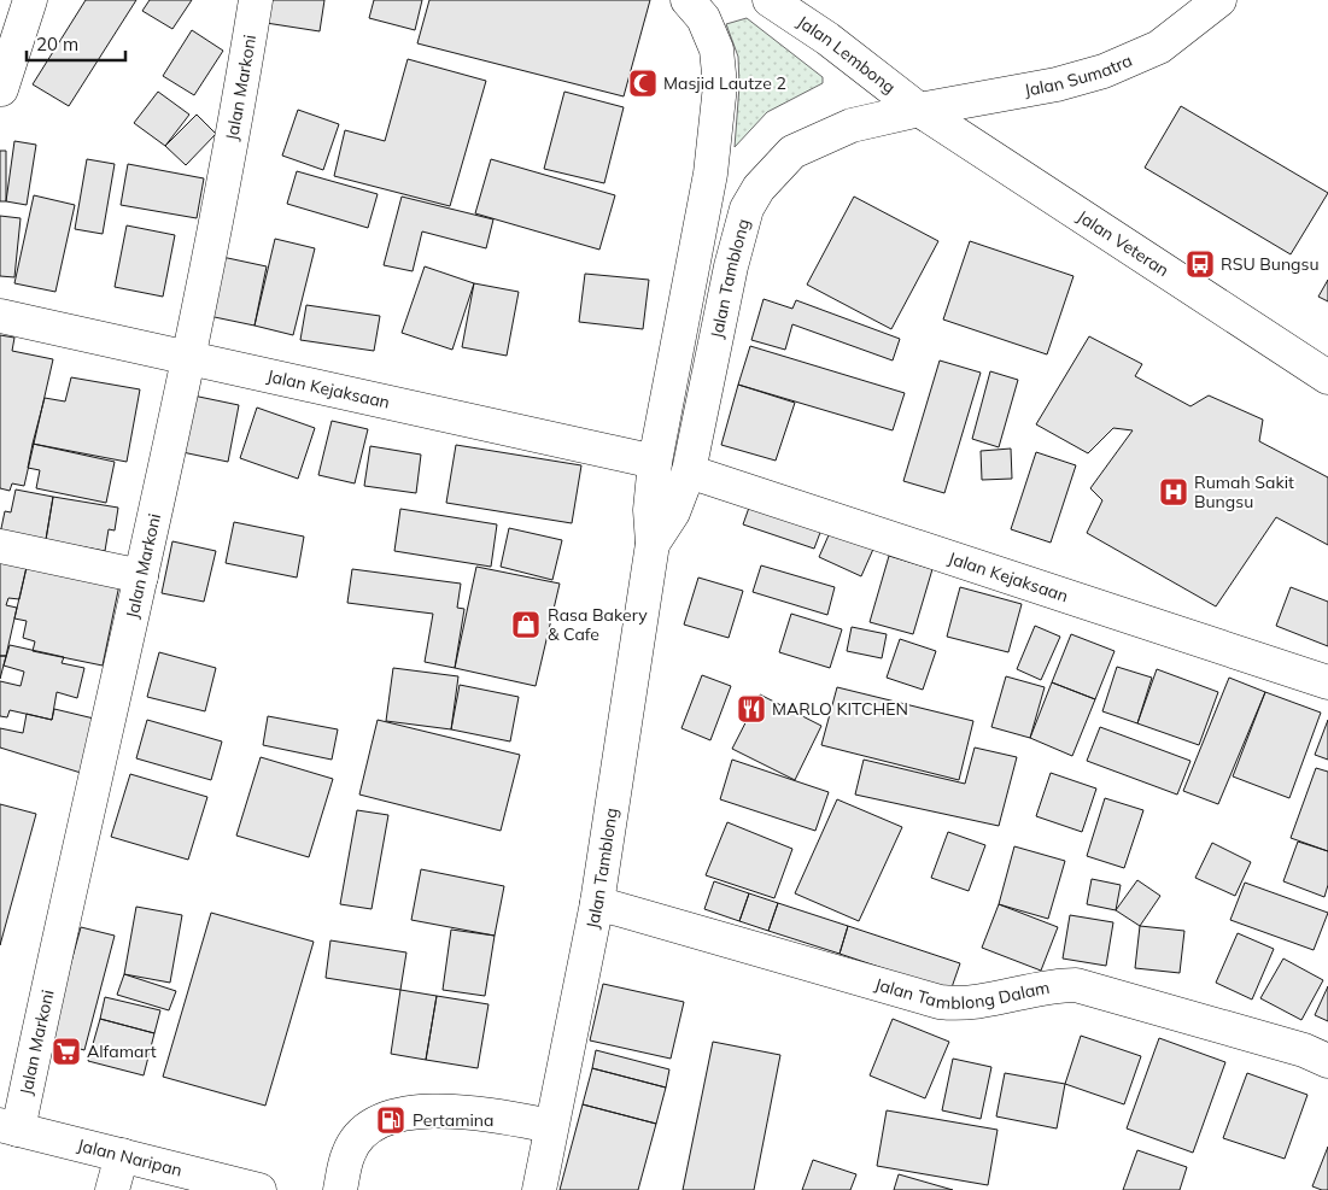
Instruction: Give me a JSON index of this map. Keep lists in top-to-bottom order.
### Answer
{
  "streets": {
    "street": [
      "Jalan Lembong",
      "Jalan Sumatra",
      "Jalan Markoni",
      "Jalan Veteran",
      "Jalan Tamblong",
      "Jalan Kejaksaan",
      "Jalan Tamblong Dalam",
      "Jalan Naripan"
    ]
  },
  "crossings": [
    ["Jalan Lembong", "Jalan Sumatra"],
    ["Jalan Lembong", "Jalan Veteran"],
    ["Jalan Lembong", "Jalan Tamblong"],
    ["Jalan Sumatra", "Jalan Veteran"],
    ["Jalan Sumatra", "Jalan Tamblong"],
    ["Jalan Markoni", "Jalan Kejaksaan"],
    ["Jalan Markoni", "Jalan Naripan"],
    ["Jalan Veteran", "Jalan Tamblong"],
    ["Jalan Tamblong", "Jalan Kejaksaan"],
    ["Jalan Tamblong", "Jalan Tamblong Dalam"]
  ],
  "places": {
    "mosque": ["Masjid Lautze 2"],
    "bus stop": ["RSU Bungsu"],
    "hospital": ["Rumah Sakit Bungsu"],
    "shop": ["Rasa Bakery & Cafe"],
    "restaurant": ["MARLO KITCHEN"],
    "supermarket": ["Alfamart"],
    "fuel station": ["Pertamina"]
  },
  "scale_bar": "20 m"
}
